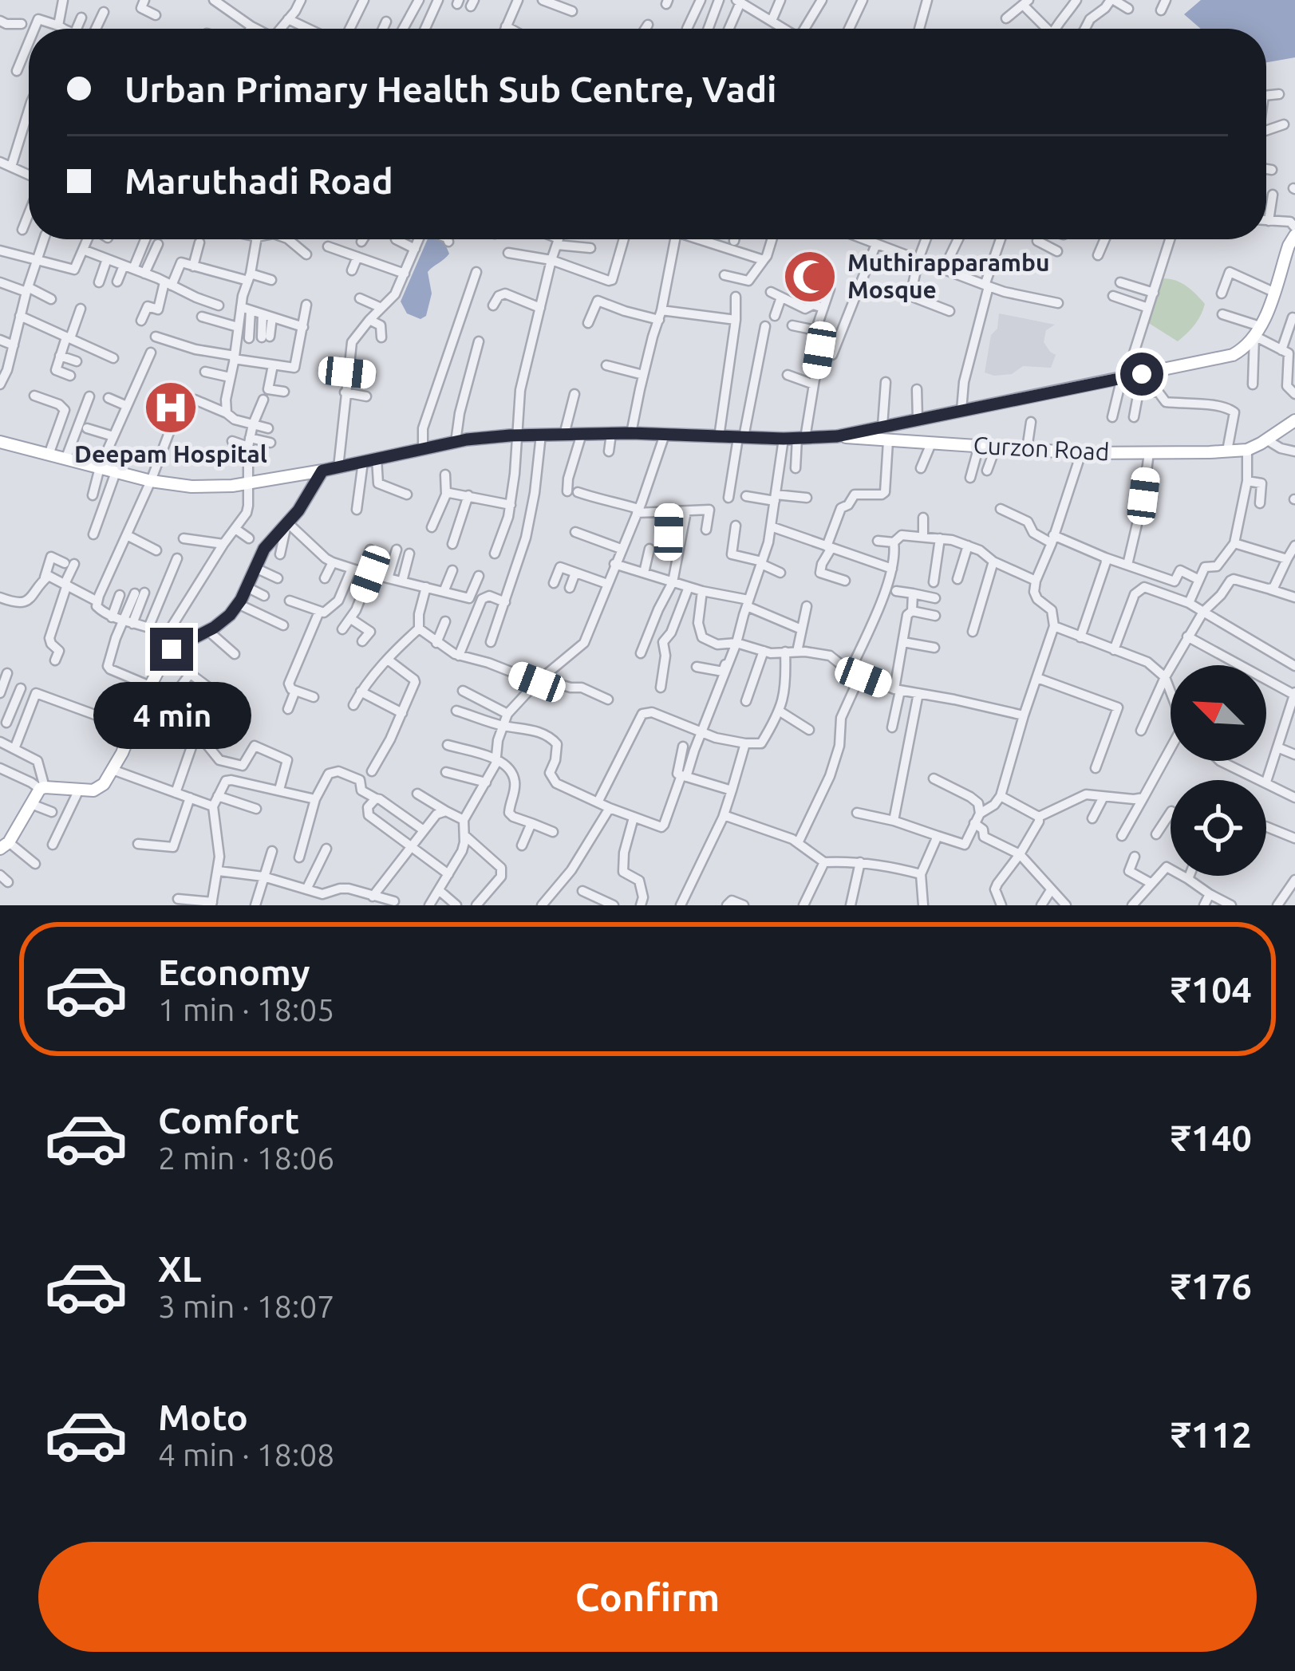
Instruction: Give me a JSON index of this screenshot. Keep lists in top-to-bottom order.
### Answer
{
  "streets": {
    "main road": ["Curzon Road"]
  },
  "places": {
    "mosque": ["Muthirapparambu Mosque"],
    "hospital": ["Deepam Hospital"]
  },
  "north": "top left",
  "page": {
    "banner": ["Urban Primary Health Sub Centre, Vadi", "Maruthadi Road"],
    "bubble": "4 min",
    "list": [
      {
        "name": "Economy",
        "note": "1 min · 18:05",
        "value": "₹104"
      },
      {
        "name": "Comfort",
        "note": "2 min · 18:06",
        "value": "₹140"
      },
      {
        "name": "XL",
        "note": "3 min · 18:07",
        "value": "₹176"
      },
      {
        "name": "Moto",
        "note": "4 min · 18:08",
        "value": "₹112"
      }
    ],
    "buttons": "Confirm"
  }
}
